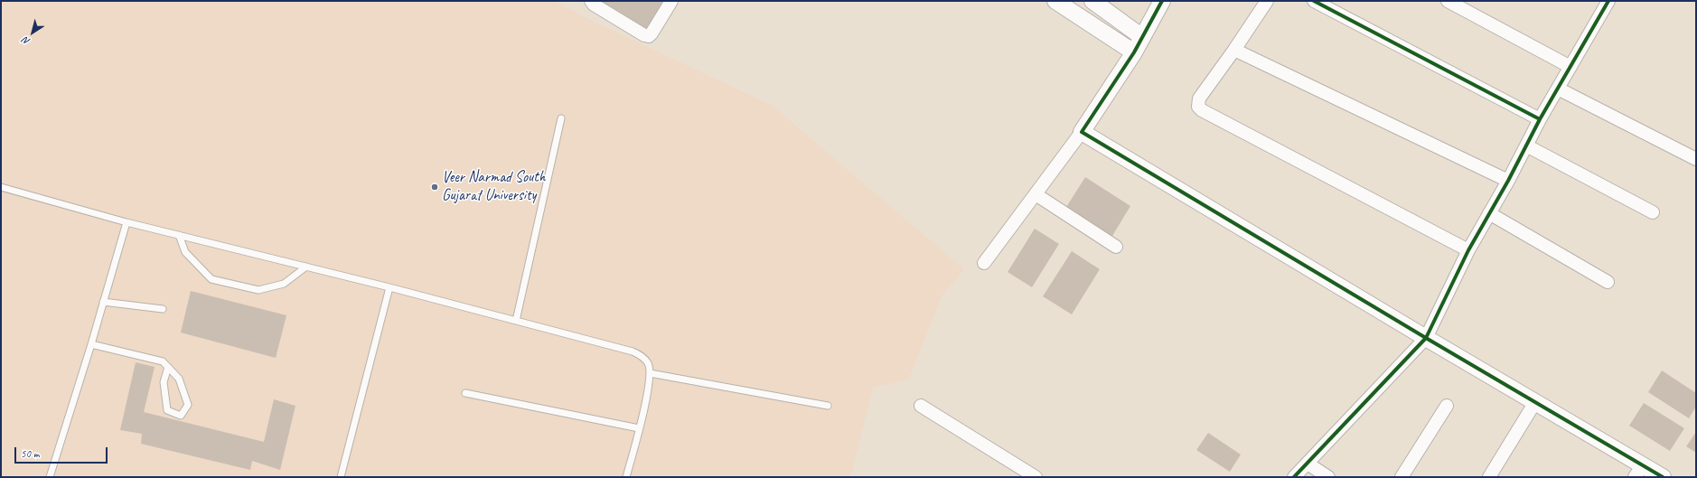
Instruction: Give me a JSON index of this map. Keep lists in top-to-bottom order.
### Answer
{
  "places": ["Veer Narmad South Gujarat University"],
  "scale_bar": "50 m",
  "north": "bottom left"
}
